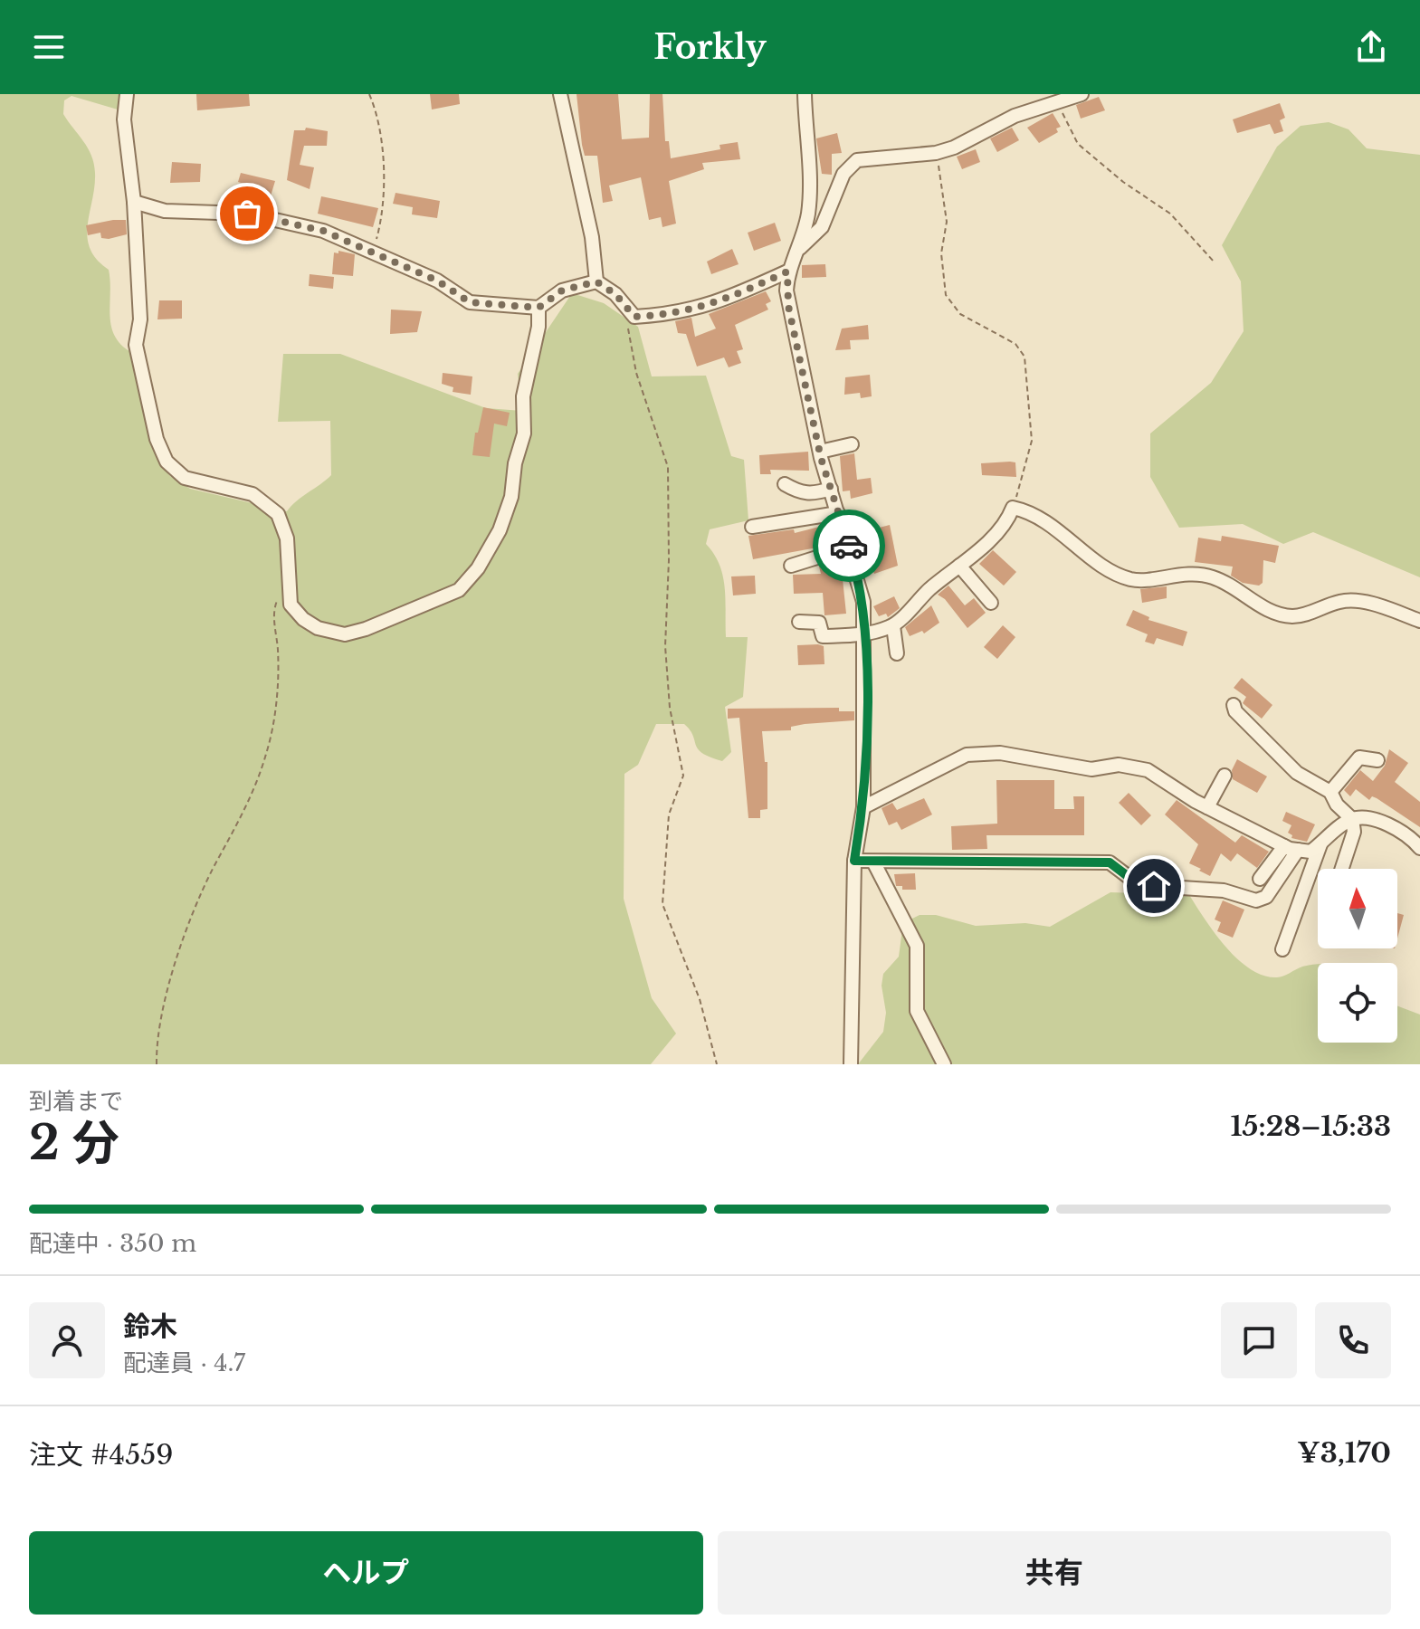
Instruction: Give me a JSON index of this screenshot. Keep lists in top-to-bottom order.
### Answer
{
  "north": "top",
  "page": {
    "header": "Forkly",
    "heading": ["2 分", "到着まで", "15:28–15:33"],
    "panel": [
      "鈴木",
      "配達員 · 4.7",
      "注文 #4559",
      "¥3,170"
    ],
    "bar": "配達中 · 350 m",
    "buttons": ["ヘルプ", "共有"]
  }
}
